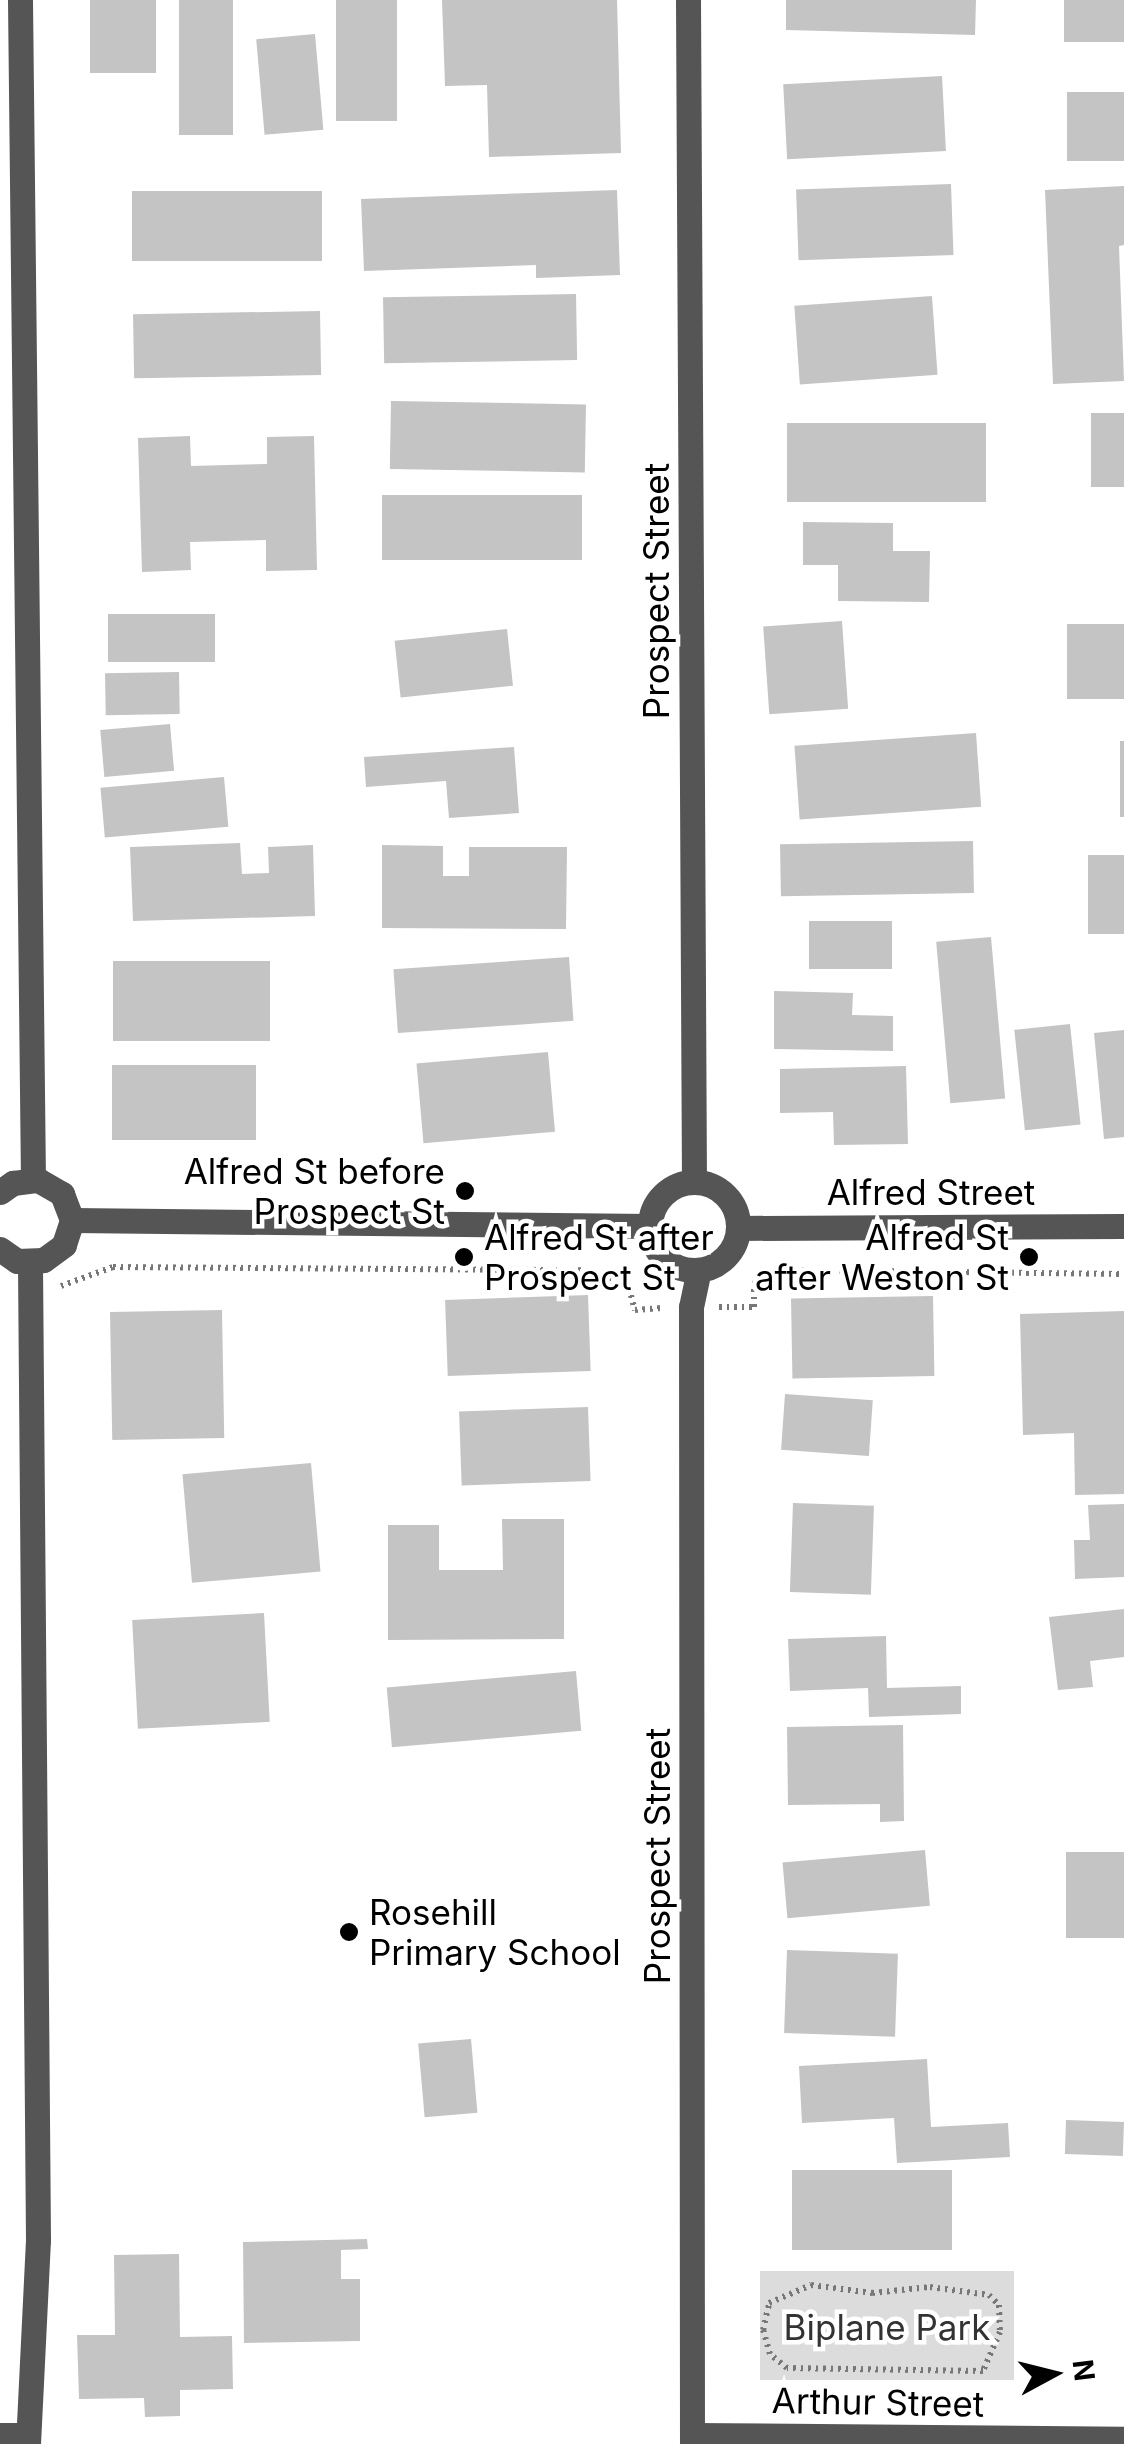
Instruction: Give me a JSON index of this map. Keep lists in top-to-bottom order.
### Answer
{
  "streets": {
    "street": ["Prospect Street", "Alfred Street", "Arthur Street"]
  },
  "crossings": [
    ["Prospect Street", "Alfred Street"],
    ["Prospect Street", "Arthur Street"]
  ],
  "parks": ["Biplane Park"],
  "places": [
    "Alfred St before Prospect St",
    "Alfred St after Prospect St",
    "Alfred St after Weston St",
    "Rosehill Primary School"
  ],
  "north": "right"
}
